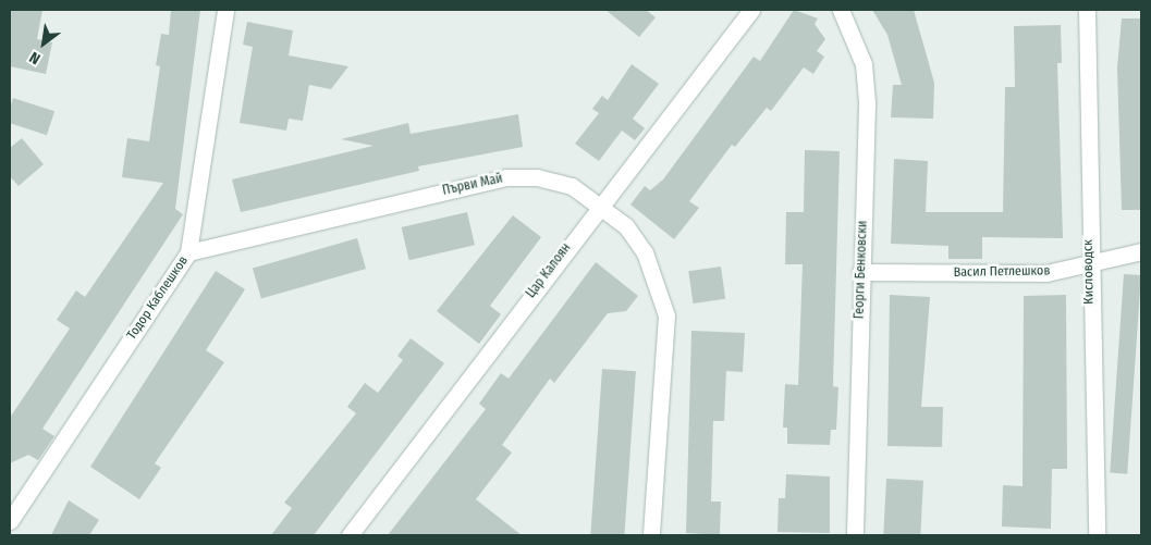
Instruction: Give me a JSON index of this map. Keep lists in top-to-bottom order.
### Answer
{
  "streets": {
    "street": [
      "Първи Май",
      "Георги Бенковски",
      "Цар Калоян",
      "Васил Петлешков",
      "Кисловодск",
      "Тодор Каблешков"
    ]
  },
  "crossings": [
    ["Първи Май", "Цар Калоян"],
    ["Първи Май", "Тодор Каблешков"],
    ["Георги Бенковски", "Васил Петлешков"],
    ["Васил Петлешков", "Кисловодск"]
  ],
  "north": "bottom left"
}
